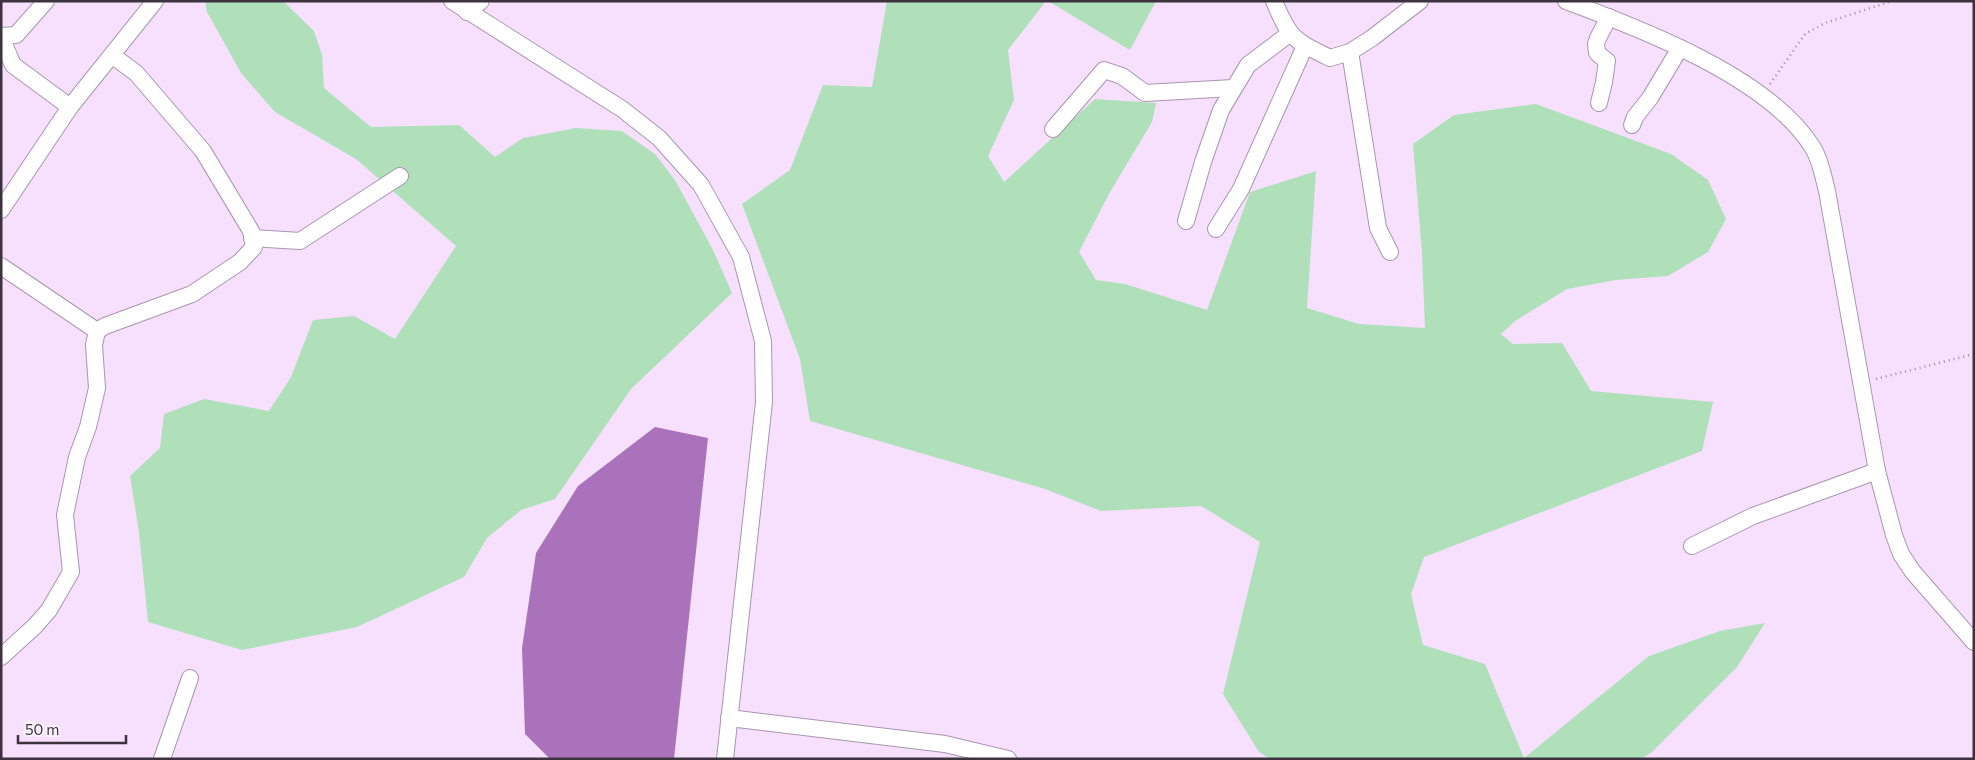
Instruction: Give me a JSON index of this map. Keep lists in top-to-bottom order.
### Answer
{
  "scale_bar": "50 m"
}
